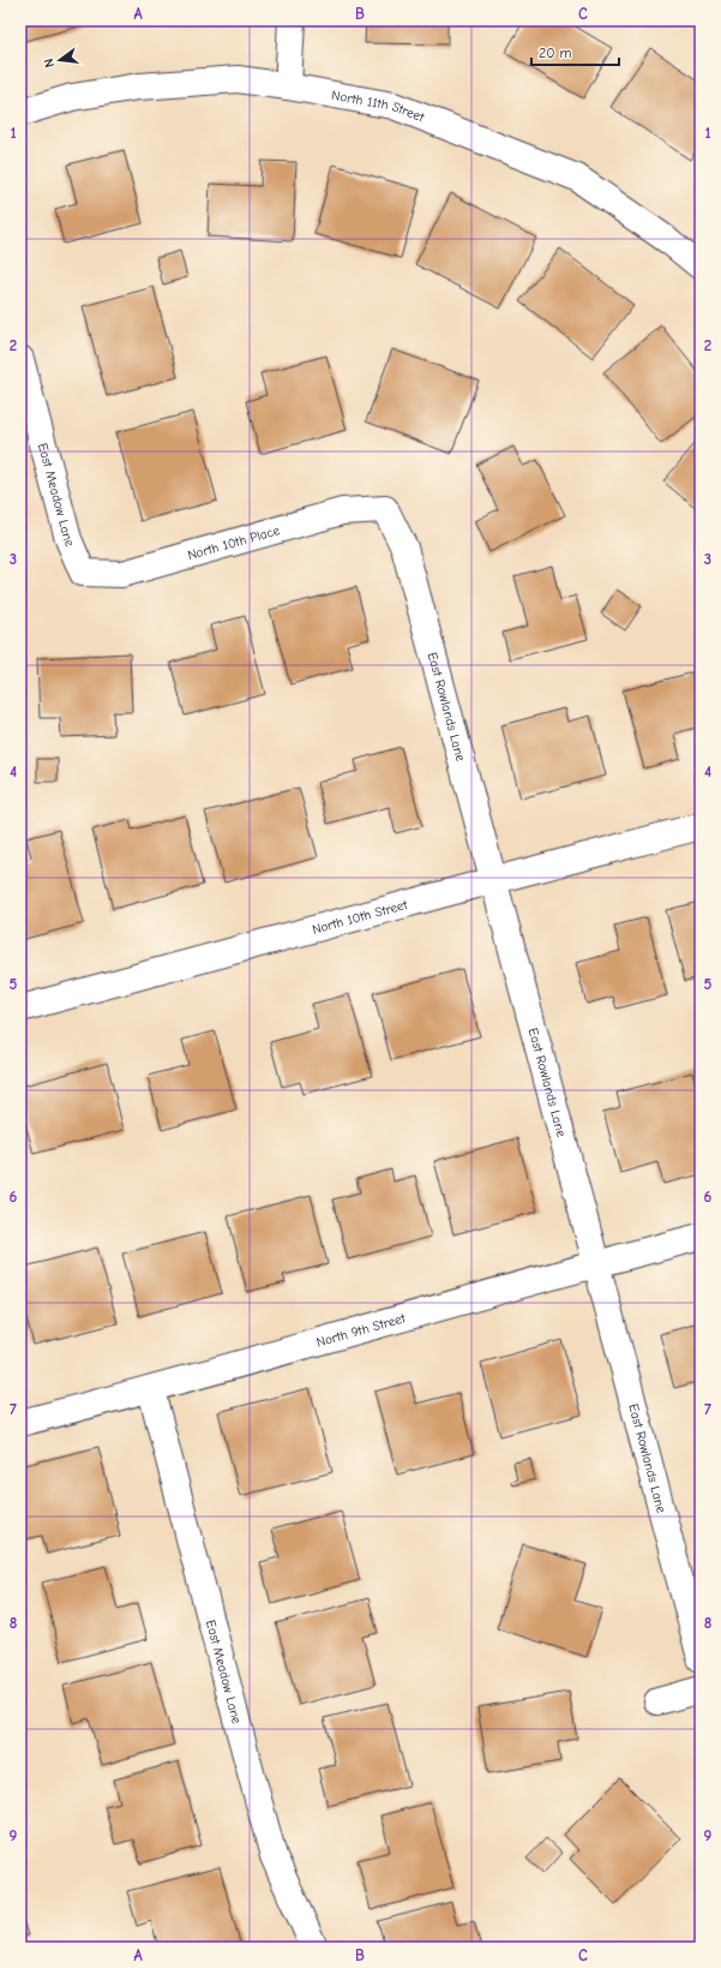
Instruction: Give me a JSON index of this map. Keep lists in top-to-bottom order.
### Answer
{
  "streets": {
    "street": [
      "North 11th Street",
      "East Meadow Lane",
      "North 10th Place",
      "East Rowlands Lane",
      "North 10th Street",
      "North 9th Street"
    ]
  },
  "crossings": [
    ["East Meadow Lane", "North 10th Place"],
    ["East Meadow Lane", "North 9th Street"],
    ["North 10th Place", "East Rowlands Lane"],
    ["East Rowlands Lane", "North 10th Street"],
    ["East Rowlands Lane", "North 9th Street"]
  ],
  "scale_bar": "20 m",
  "north": "left",
  "grid": {
    "columns": ["A", "B", "C"],
    "rows": [
      "1",
      "2",
      "3",
      "4",
      "5",
      "6",
      "7",
      "8",
      "9"
    ]
  }
}
